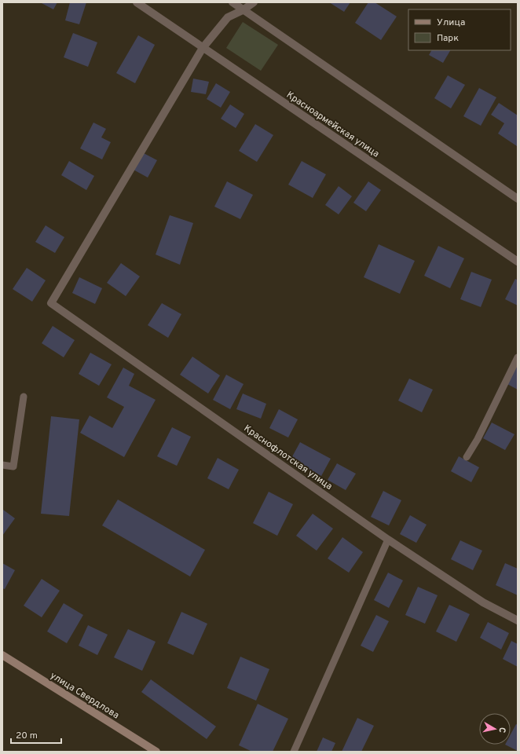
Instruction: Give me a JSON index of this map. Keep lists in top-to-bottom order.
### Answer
{
  "streets": {
    "main road": ["улица Свердлова"],
    "street": ["Красноармейская улица", "Краснофлотская улица"]
  },
  "crossings": [
    ["Красноармейская улица", "Краснофлотская улица"]
  ],
  "legend": ["Улица", "Парк"],
  "scale_bar": "20 m",
  "north": "right"
}
